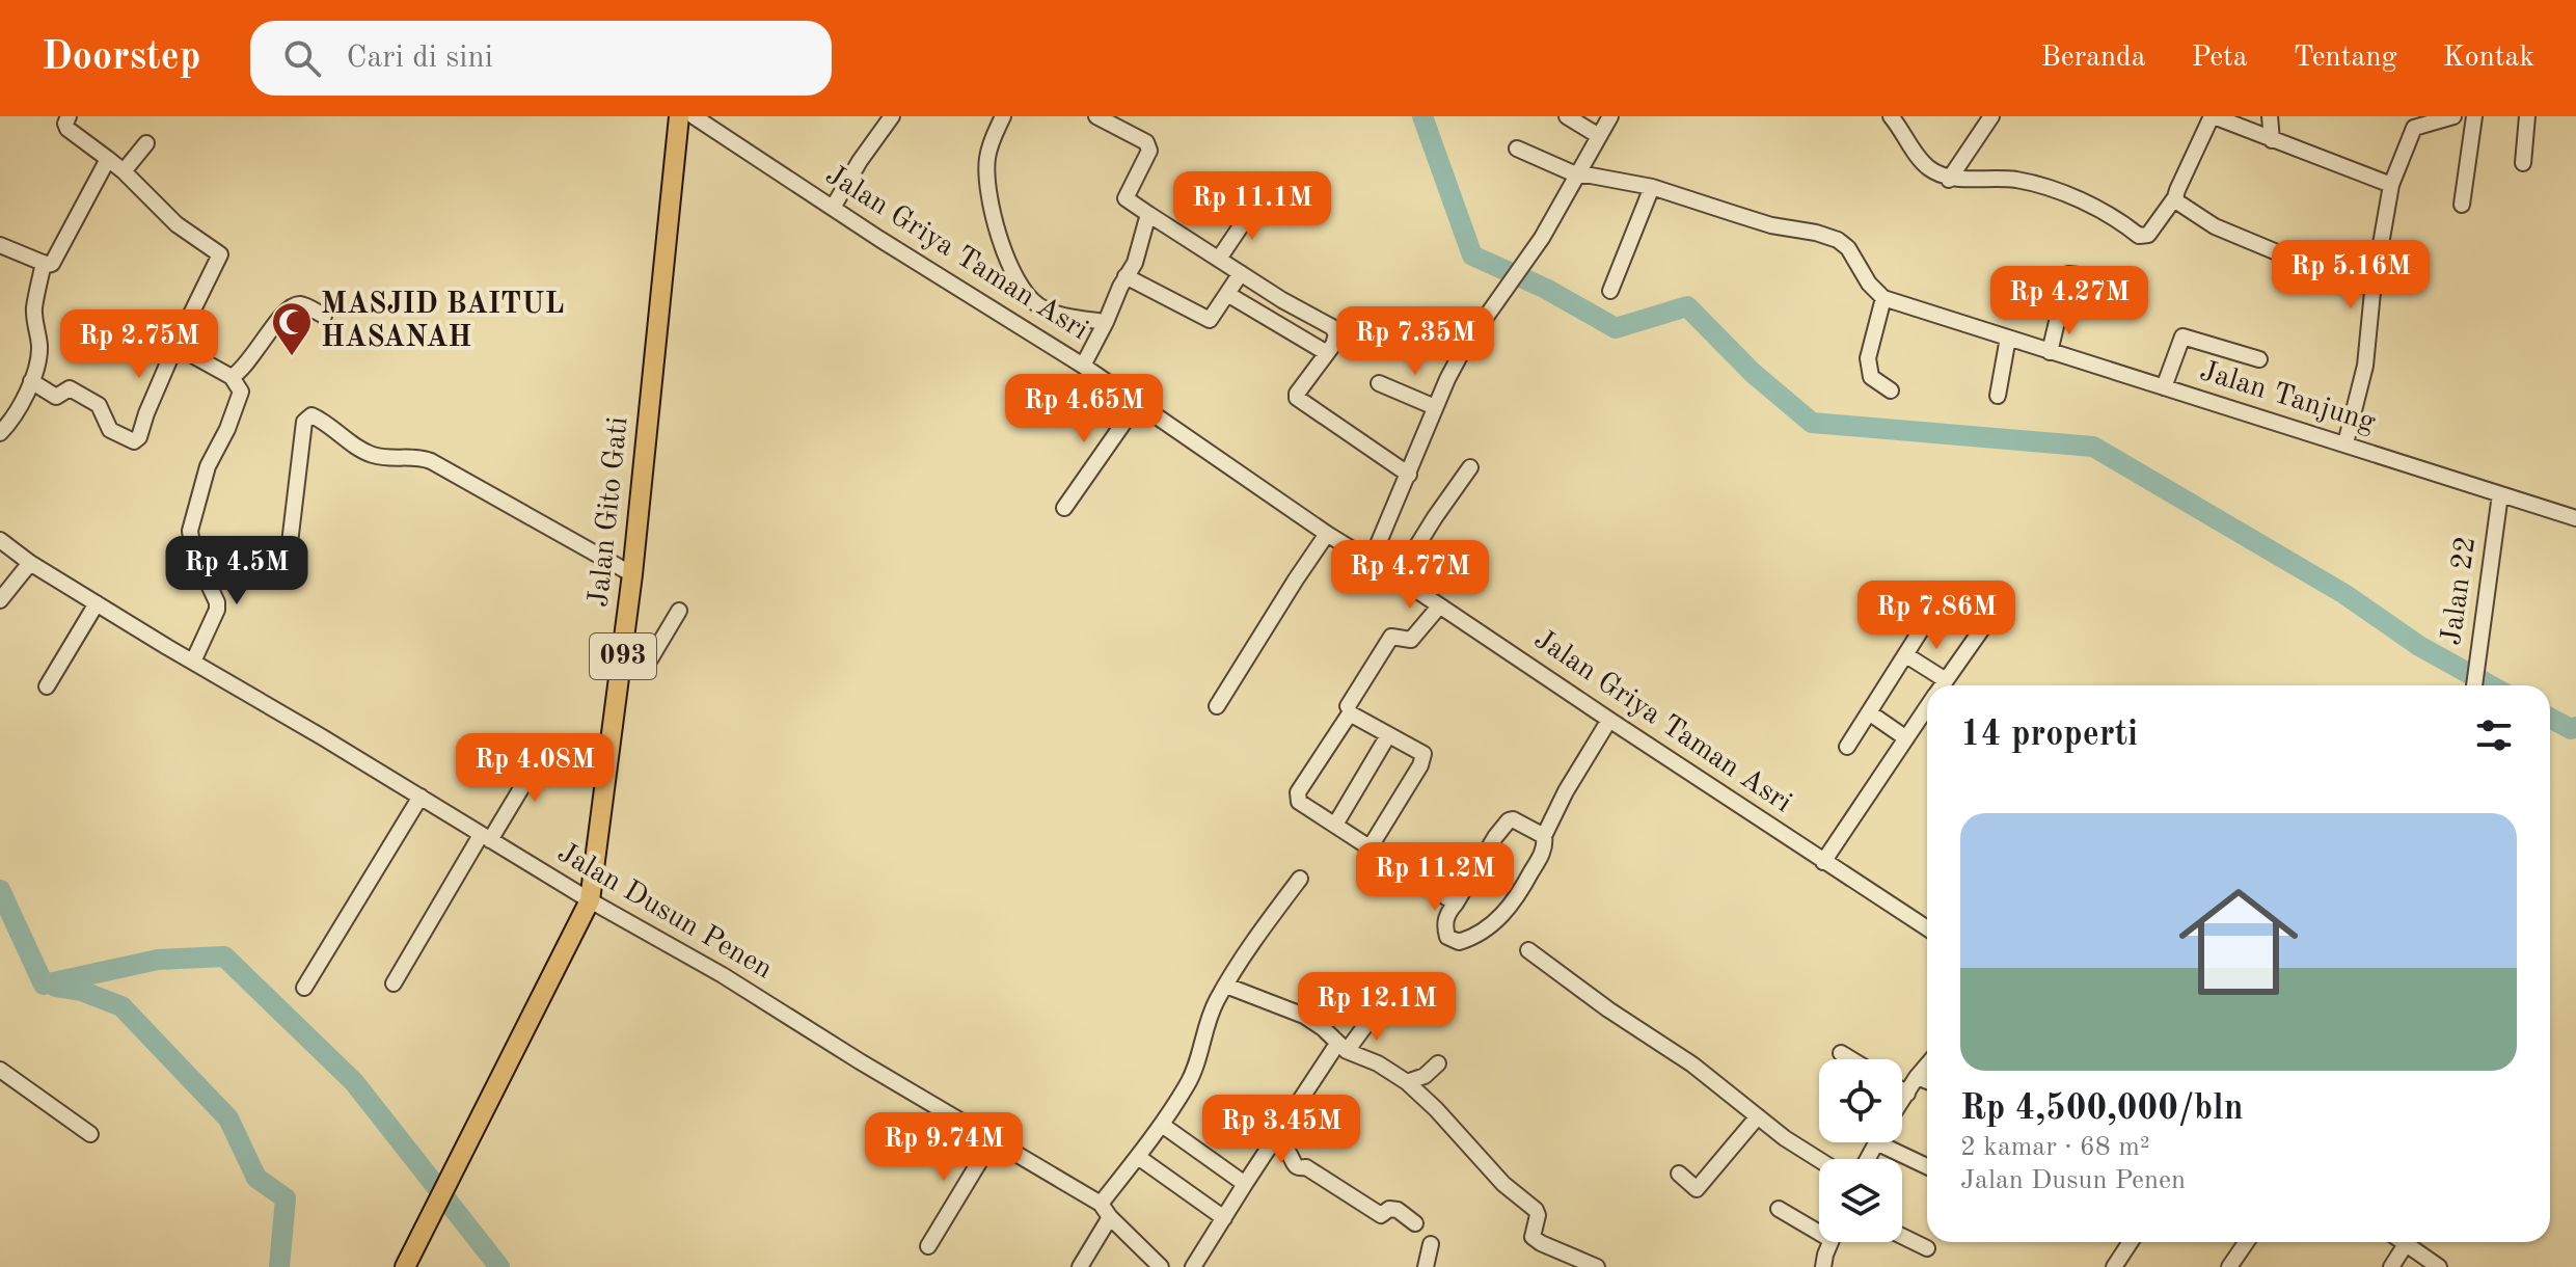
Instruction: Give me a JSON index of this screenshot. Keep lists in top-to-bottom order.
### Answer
{
  "streets": {
    "main road": ["Jalan Gito Gati", "093"],
    "street": [
      "Jalan Griya Taman Asri",
      "Jalan Tanjung",
      "Jalan 22",
      "Jalan Dusun Penen"
    ]
  },
  "crossings": [
    ["Jalan Tanjung", "Jalan 22"],
    ["Jalan Gito Gati", "Jalan Dusun Penen"]
  ],
  "places": {
    "mosque": ["MASJID BAITUL HASANAH"]
  },
  "page": {
    "header": "Doorstep",
    "search": "Cari di sini",
    "nav": [
      "Beranda",
      "Peta",
      "Tentang",
      "Kontak"
    ],
    "price": [
      "Rp 11.1M",
      "Rp 5.16M",
      "Rp 4.27M",
      "Rp 7.35M",
      "Rp 2.75M",
      "Rp 4.65M",
      "Rp 4.5M",
      "Rp 4.77M",
      "Rp 7.86M",
      "Rp 4.08M",
      "Rp 11.2M",
      "Rp 12.1M",
      "Rp 3.45M",
      "Rp 9.74M"
    ],
    "heading": "14 properti",
    "list": [
      {
        "name": "Rp 4,500,000/bln",
        "note": "2 kamar · 68 m² · Jalan Dusun Penen"
      }
    ]
  }
}
